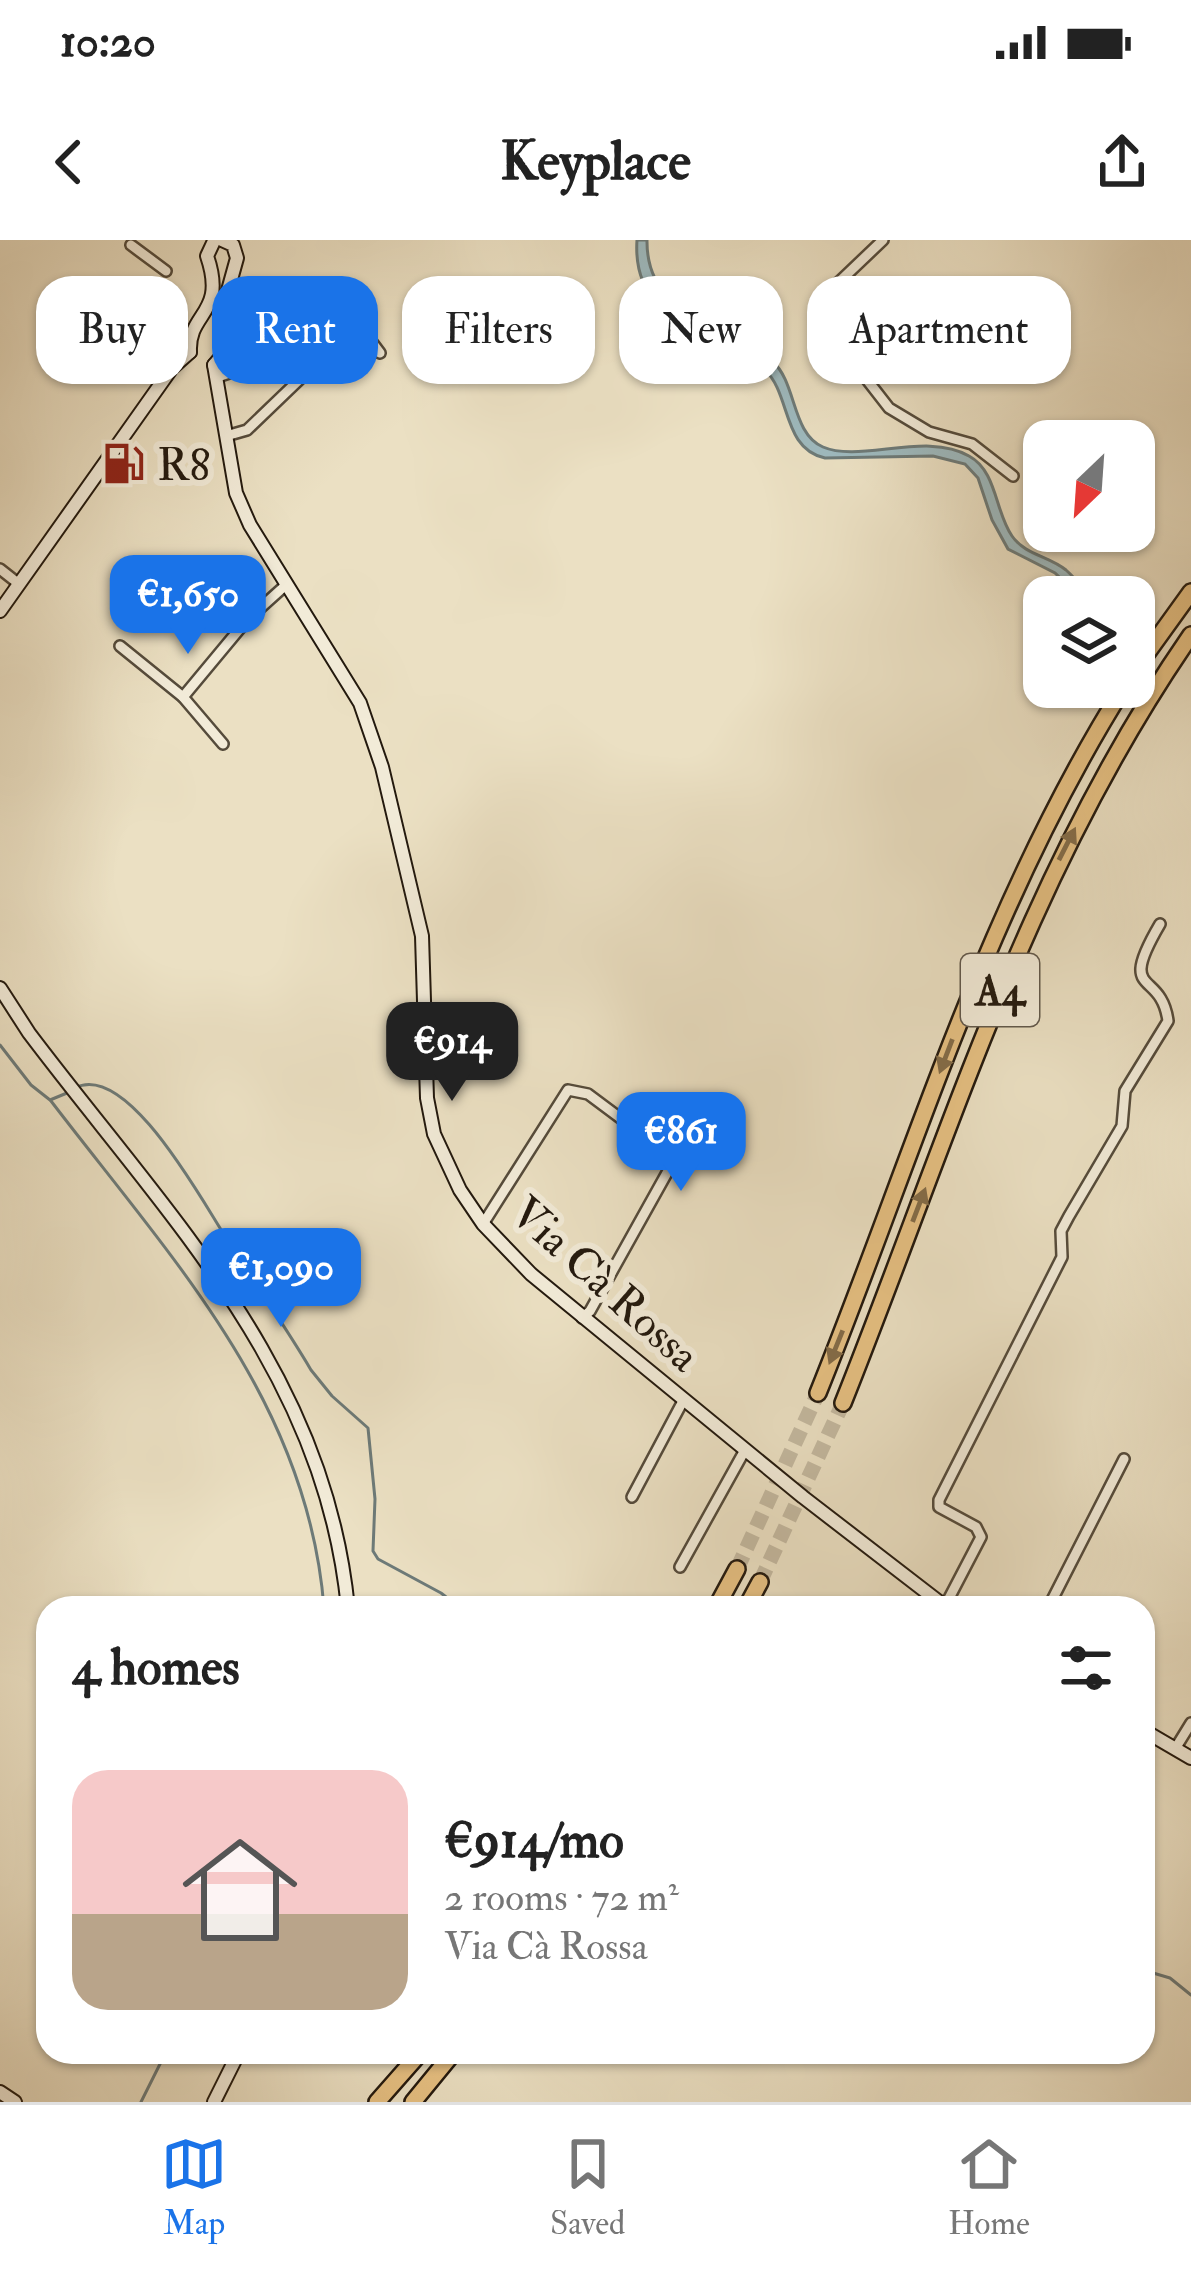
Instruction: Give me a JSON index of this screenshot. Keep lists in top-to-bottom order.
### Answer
{
  "streets": {
    "highway": ["A4"],
    "main road": ["Via Cà Rossa"]
  },
  "places": {
    "fuel station": ["R8"]
  },
  "north": "bottom left",
  "page": {
    "status": "10:20",
    "header": "Keyplace",
    "chip": [
      "Buy",
      "Rent",
      "Filters",
      "New",
      "Apartment"
    ],
    "price": [
      "€1,650",
      "€914",
      "€861",
      "€1,090"
    ],
    "heading": "4 homes",
    "list": [
      {
        "name": "€914/mo",
        "note": "2 rooms · 72 m² · Via Cà Rossa"
      }
    ],
    "tabs": ["Map", "Saved", "Home"]
  }
}
